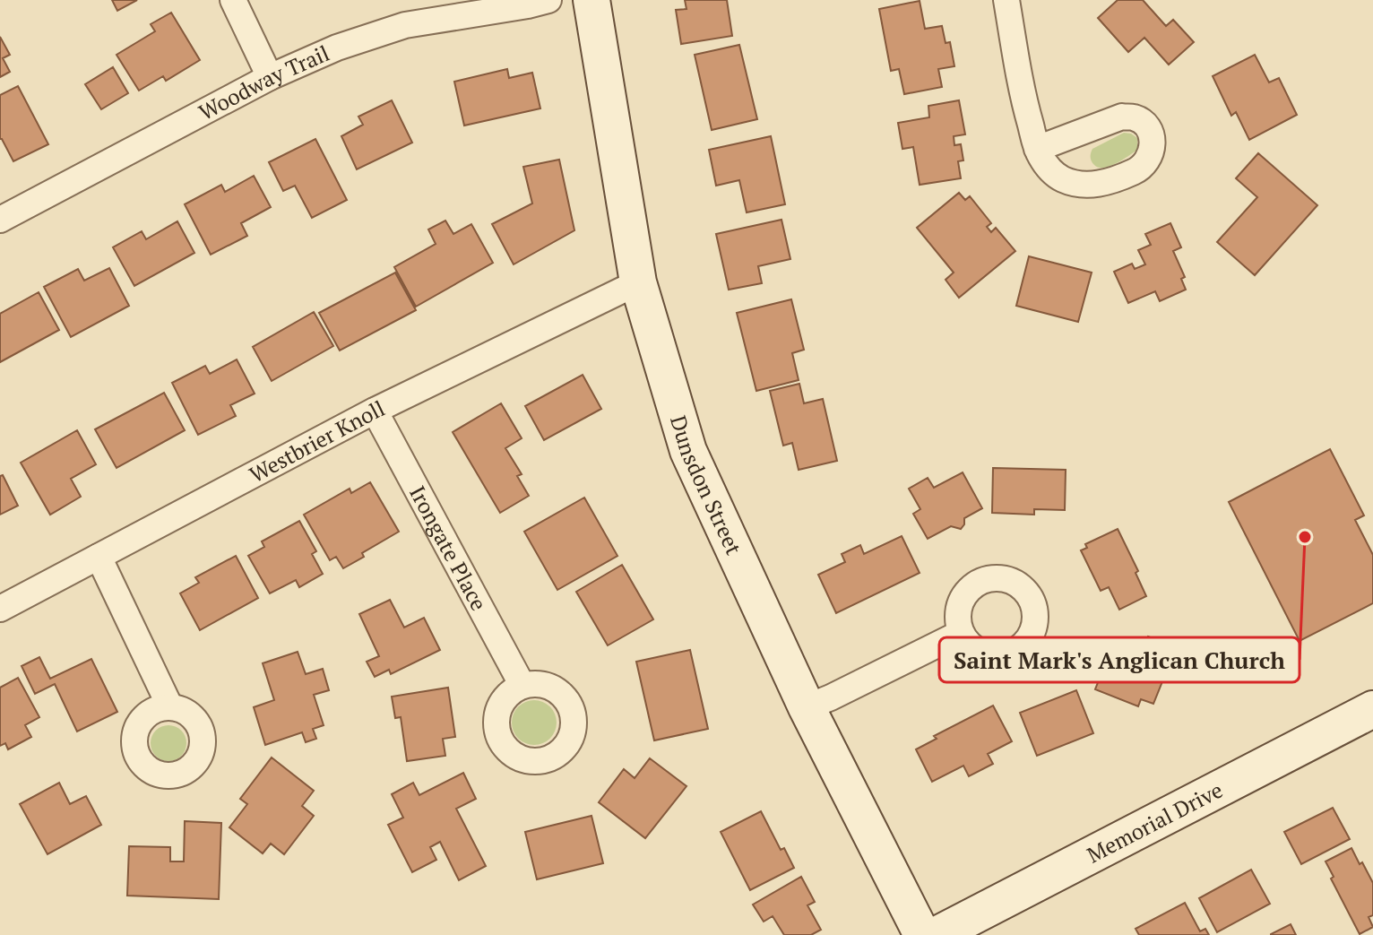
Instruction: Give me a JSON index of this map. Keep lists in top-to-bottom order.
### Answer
{
  "streets": {
    "main road": ["Dunsdon Street", "Memorial Drive"],
    "street": ["Woodway Trail", "Westbrier Knoll", "Irongate Place"]
  },
  "crossings": [
    ["Westbrier Knoll", "Dunsdon Street"],
    ["Westbrier Knoll", "Irongate Place"]
  ],
  "places": ["Saint Mark's Anglican Church"]
}
